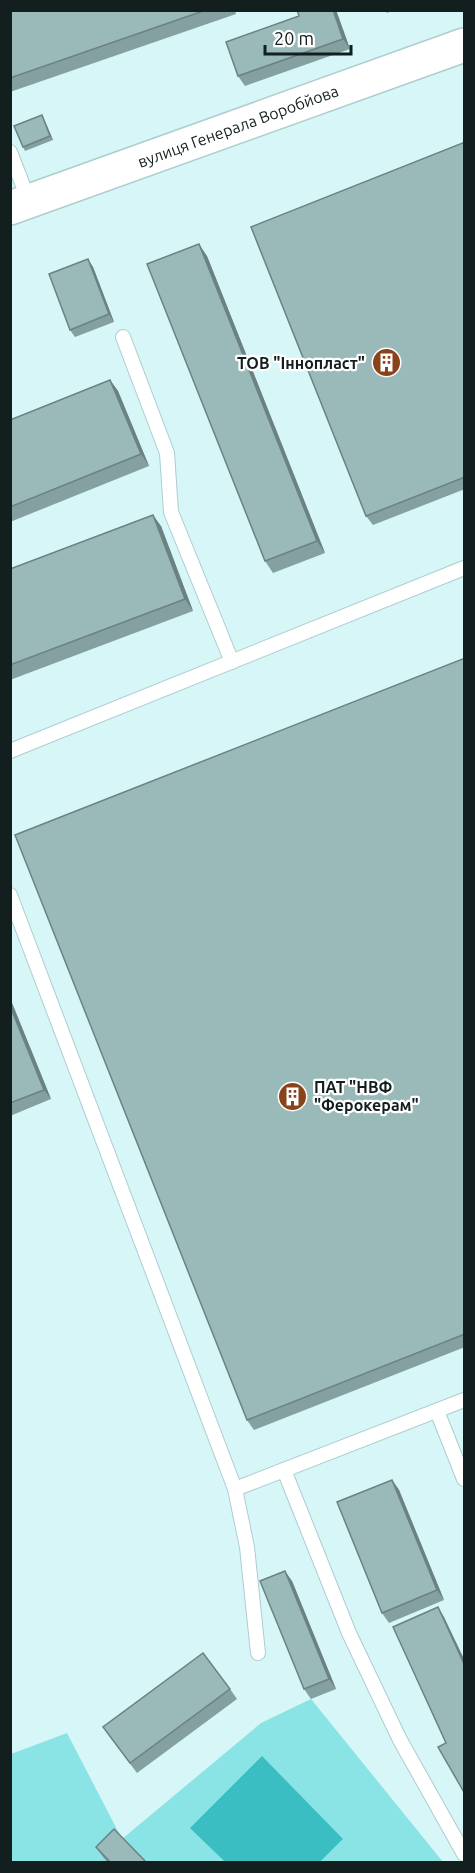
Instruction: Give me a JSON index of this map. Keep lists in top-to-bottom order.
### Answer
{
  "streets": {
    "street": ["вулиця Генерала Воробйова"]
  },
  "places": {
    "building": ["ТОВ \"Іннопласт\"", "ПАТ \"НВФ \"Ферокерам\""]
  },
  "scale_bar": "20 m"
}
